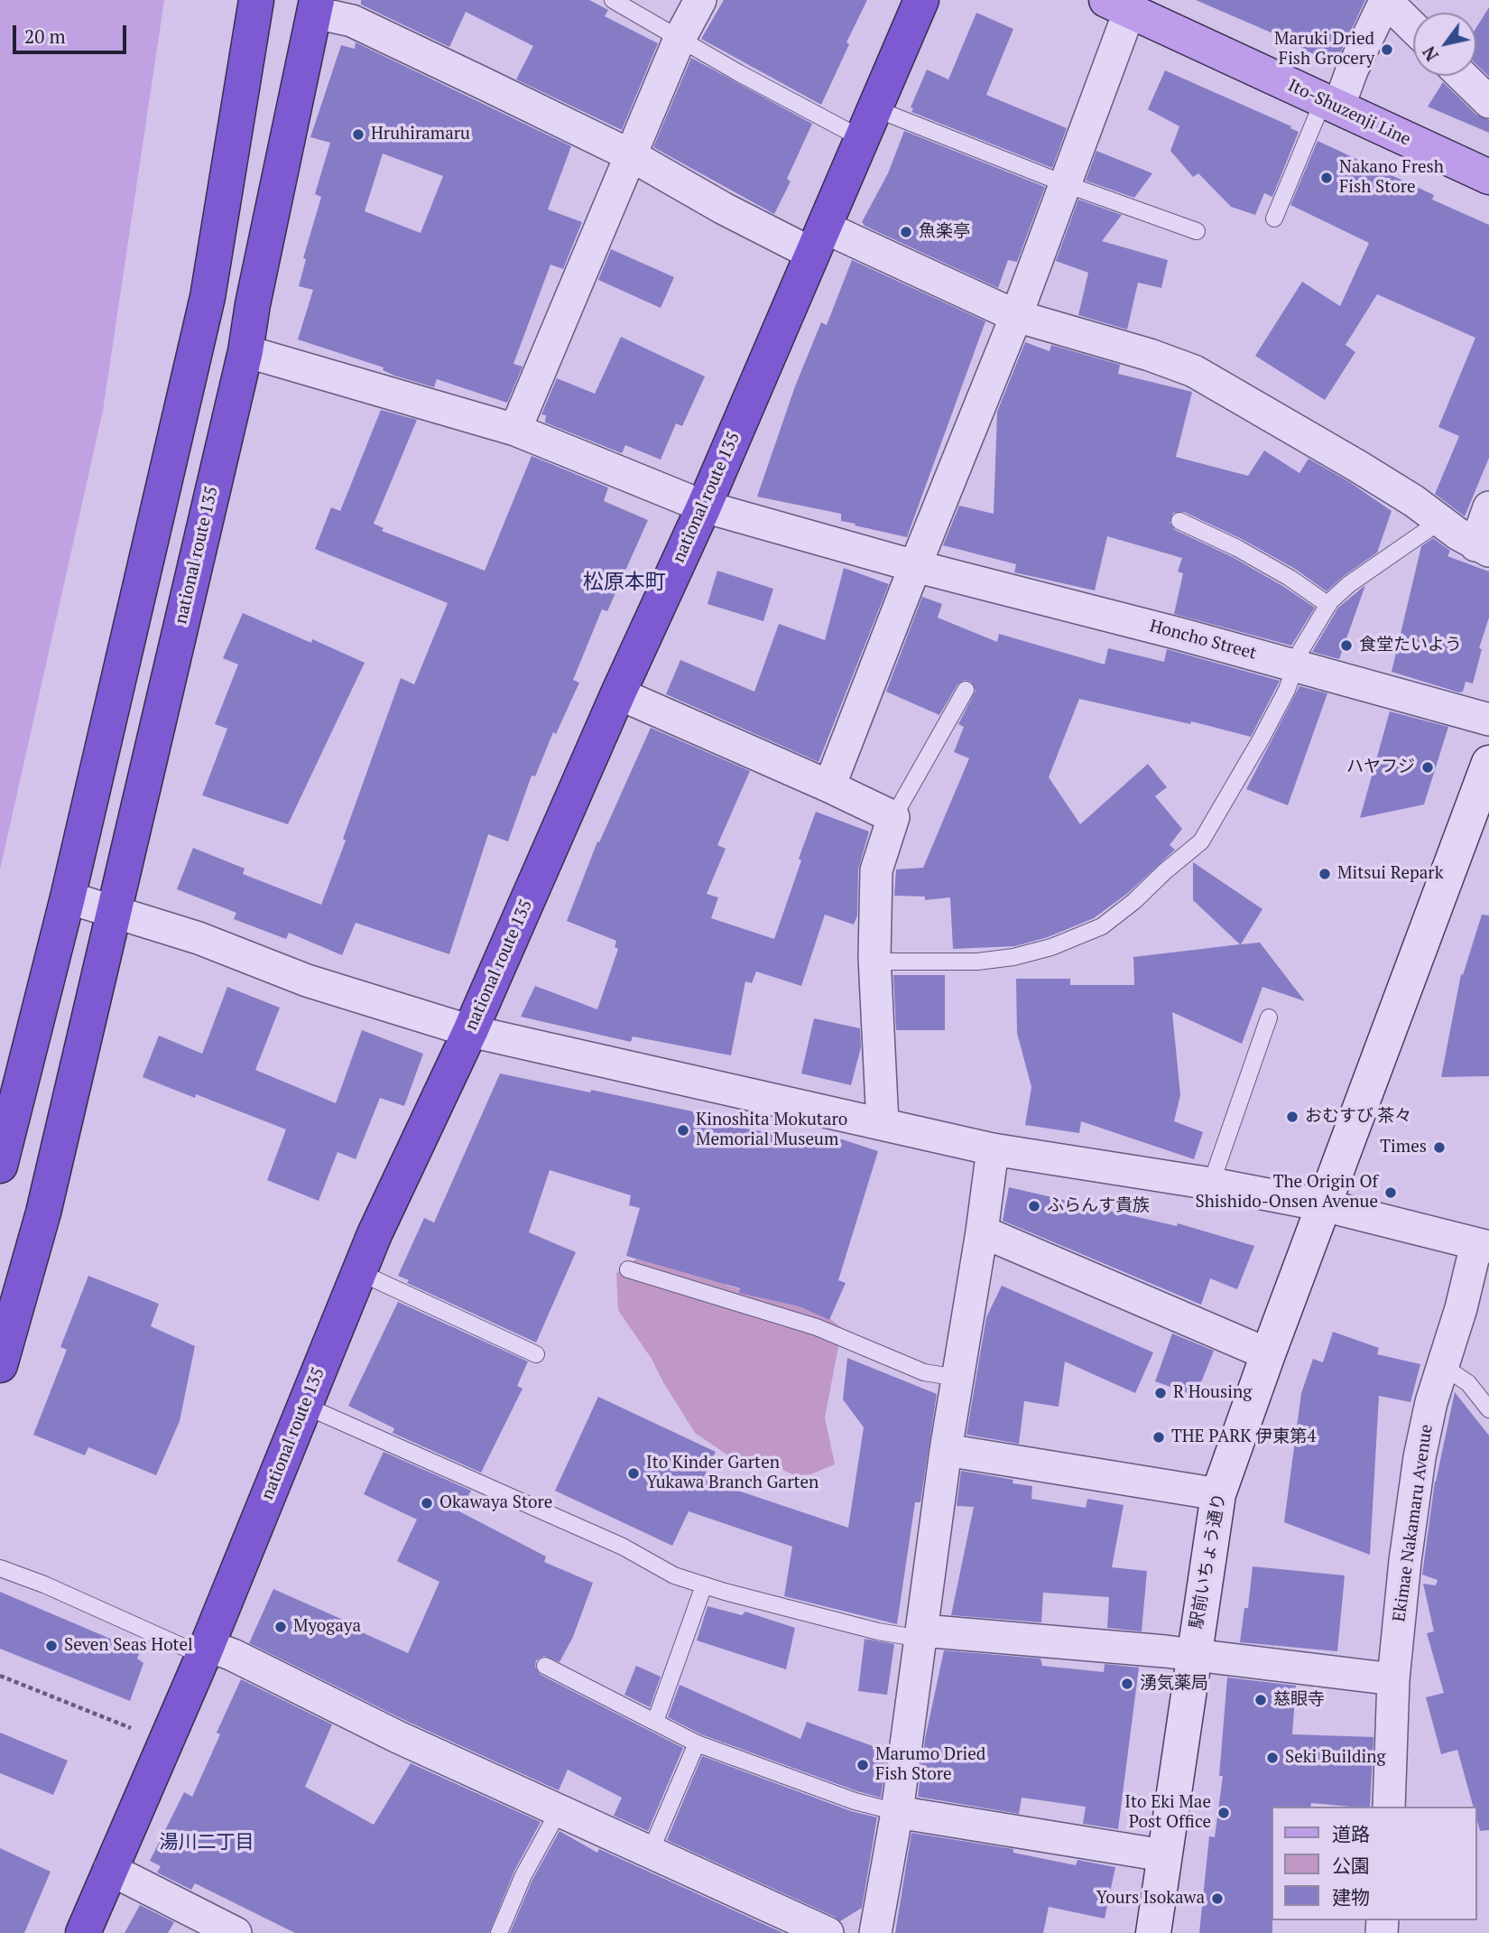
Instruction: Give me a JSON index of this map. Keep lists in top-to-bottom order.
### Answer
{
  "streets": {
    "highway": ["national route 135"],
    "main road": ["Ito-Shuzenji Line"],
    "street": ["Honcho Street", "Ekimae Nakamaru Avenue", "駅前いちょう通り"]
  },
  "crossings": [
    ["national route 135", "Honcho Street"]
  ],
  "districts": ["松原本町", "湯川二丁目"],
  "places": [
    "Maruki Dried Fish Grocery",
    "Hruhiramaru",
    "Nakano Fresh Fish Store",
    "魚楽亭",
    "食堂たいよう",
    "ハヤフジ",
    "Mitsui Repark",
    "おむすび 茶々",
    "Kinoshita Mokutaro Memorial Museum",
    "Times",
    "The Origin Of Shishido-Onsen Avenue",
    "ふらんす貴族",
    "R Housing",
    "THE PARK 伊東第4",
    "Ito Kinder Garten Yukawa Branch Garten",
    "Okawaya Store",
    "Myogaya",
    "Seven Seas Hotel",
    "湧気薬局",
    "慈眼寺",
    "Seki Building",
    "Marumo Dried Fish Store",
    "Ito Eki Mae Post Office",
    "Yours Isokawa"
  ],
  "legend": ["道路", "公園", "建物"],
  "scale_bar": "20 m",
  "north": "bottom left"
}
